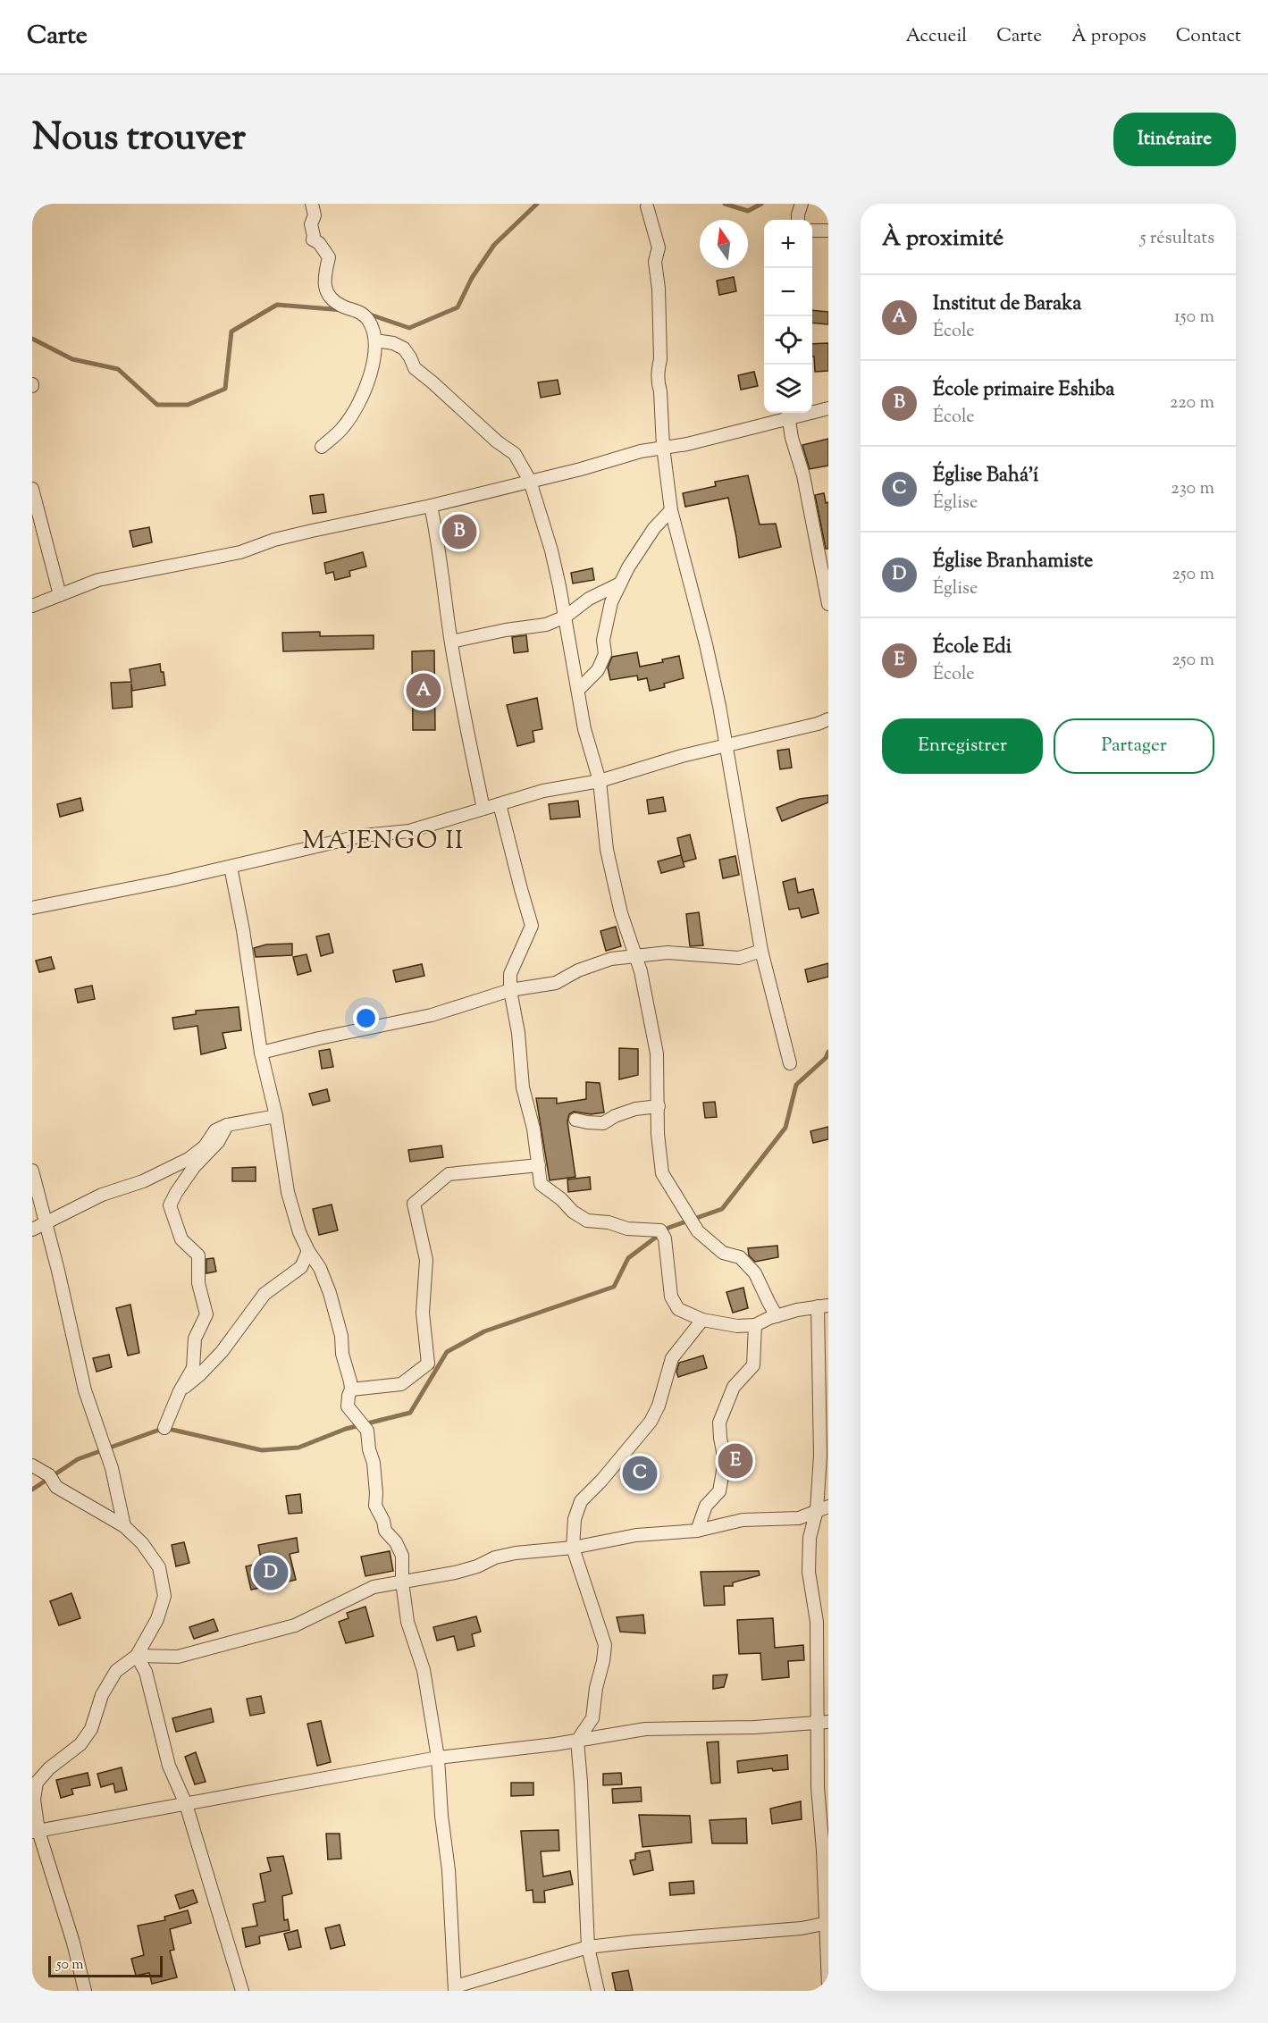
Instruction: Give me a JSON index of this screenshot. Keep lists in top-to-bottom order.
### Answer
{
  "districts": ["MAJENGO II"],
  "scale_bar": "50 m",
  "north": "top",
  "page": {
    "header": "Carte",
    "nav": [
      "Accueil",
      "Carte",
      "À propos",
      "Contact"
    ],
    "title": "Nous trouver",
    "buttons": [
      "Itinéraire",
      ["Enregistrer", "Partager"]
    ],
    "heading": ["À proximité", "5 résultats"],
    "map_buttons": ["+", "−"],
    "list": [
      {
        "mark": "A",
        "name": "Institut de Baraka",
        "note": "École",
        "value": "150 m"
      },
      {
        "mark": "B",
        "name": "École primaire Eshiba",
        "note": "École",
        "value": "220 m"
      },
      {
        "mark": "C",
        "name": "Église Bahá'í",
        "note": "Église",
        "value": "230 m"
      },
      {
        "mark": "D",
        "name": "Église Branhamiste",
        "note": "Église",
        "value": "250 m"
      },
      {
        "mark": "E",
        "name": "École Edi",
        "note": "École",
        "value": "250 m"
      }
    ],
    "pins": [
      "B",
      "A",
      "E",
      "C",
      "D"
    ],
    "scale": "50 m"
  }
}
